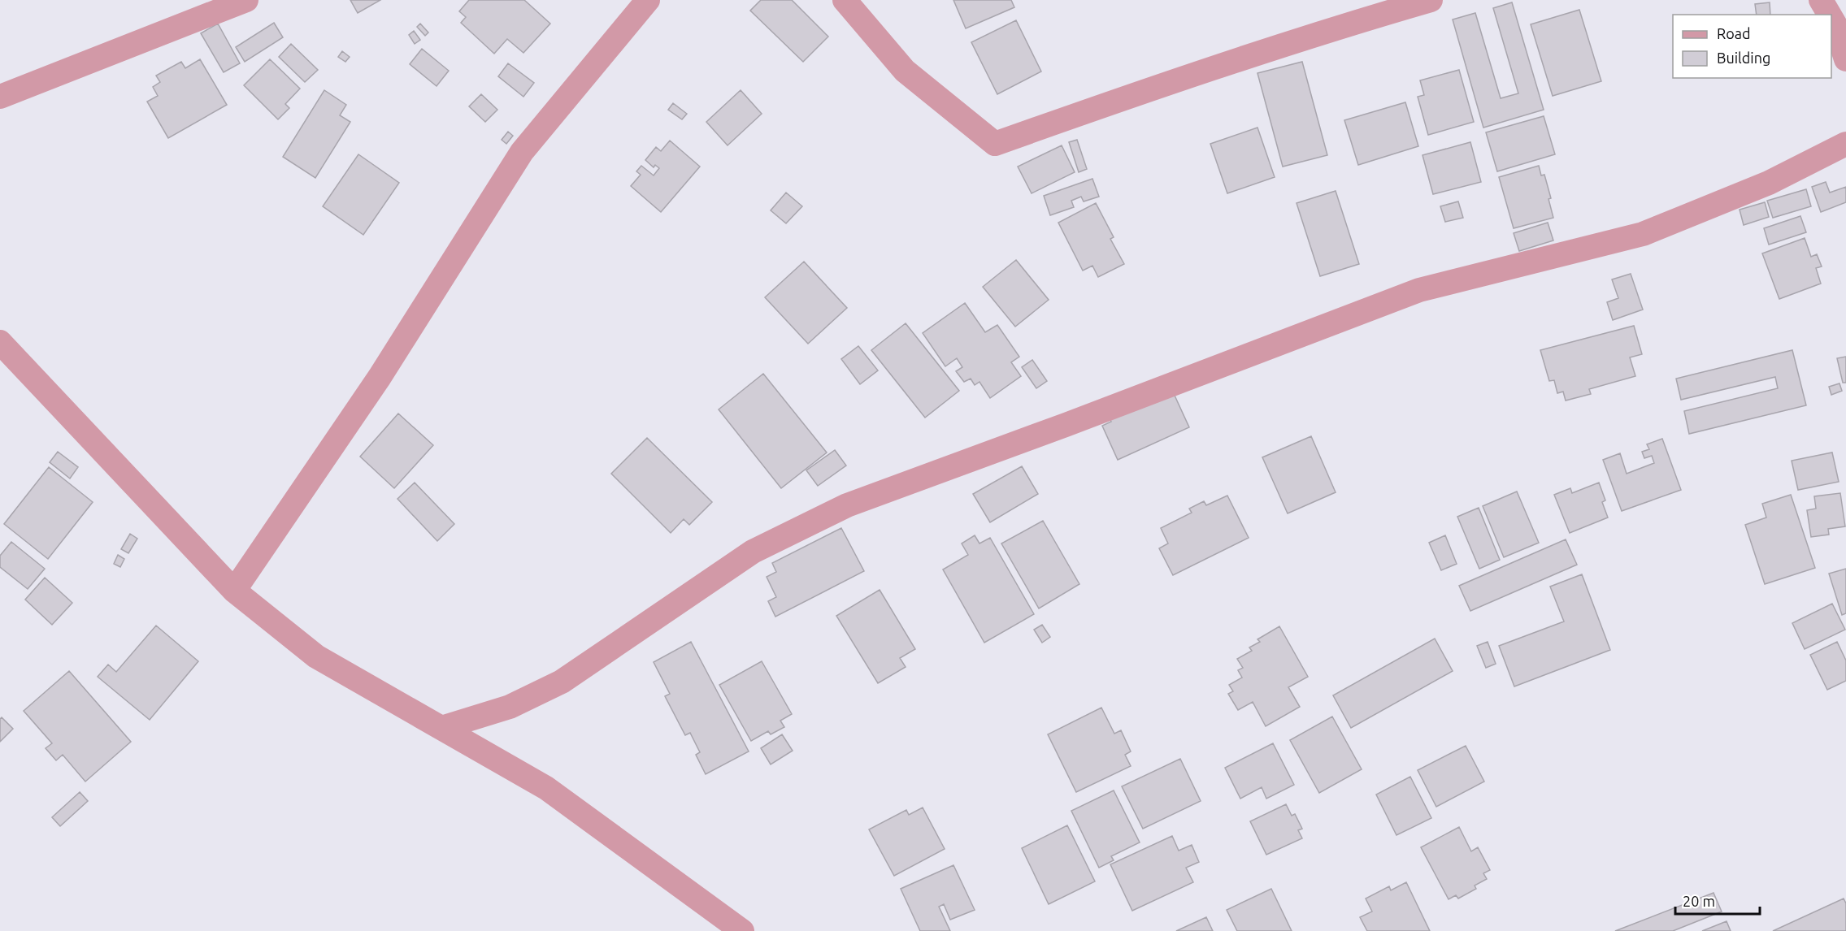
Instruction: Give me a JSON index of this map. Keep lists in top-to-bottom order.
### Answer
{
  "legend": ["Road", "Building"],
  "scale_bar": "20 m"
}
